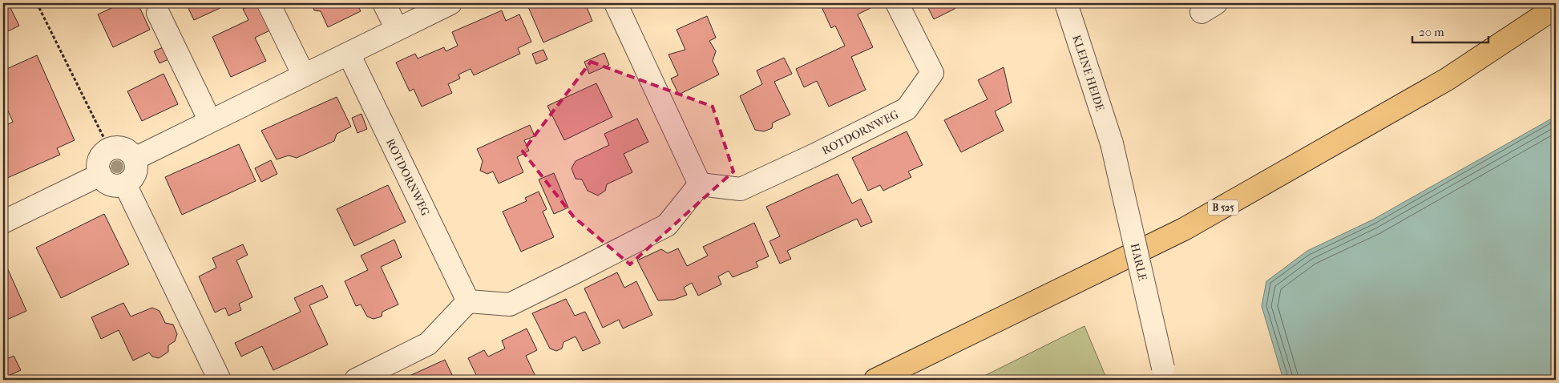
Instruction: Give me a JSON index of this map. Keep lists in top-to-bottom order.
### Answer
{
  "streets": {
    "main road": ["B 525"],
    "street": ["KLEINE HEIDE", "ROTDORNWEG", "HARLE"]
  },
  "crossings": [
    ["KLEINE HEIDE", "HARLE"]
  ],
  "scale_bar": "20 m"
}
